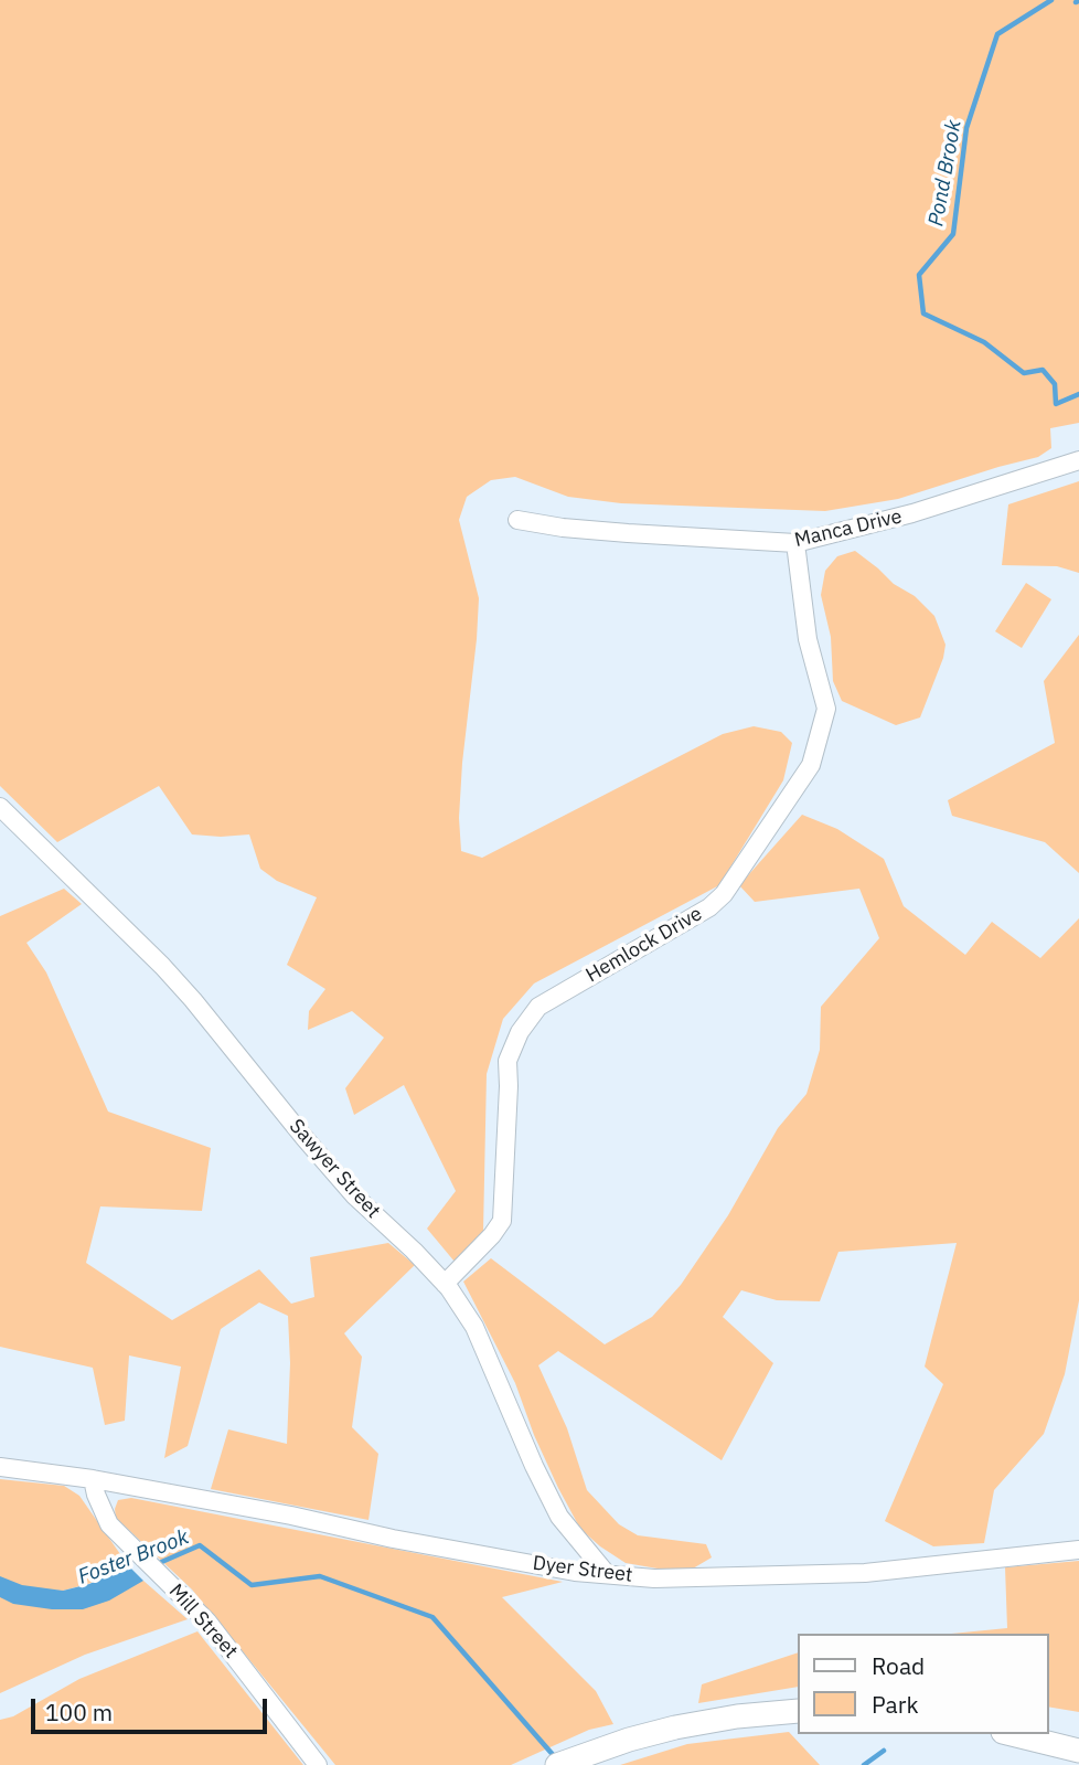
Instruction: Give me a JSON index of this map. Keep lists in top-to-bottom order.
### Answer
{
  "streets": {
    "street": [
      "Manca Drive",
      "Hemlock Drive",
      "Sawyer Street",
      "Dyer Street",
      "Mill Street"
    ]
  },
  "crossings": [
    ["Manca Drive", "Hemlock Drive"],
    ["Hemlock Drive", "Sawyer Street"],
    ["Sawyer Street", "Dyer Street"],
    ["Dyer Street", "Mill Street"]
  ],
  "water": ["Pond Brook", "Foster Brook"],
  "legend": ["Road", "Park"],
  "scale_bar": "100 m"
}
